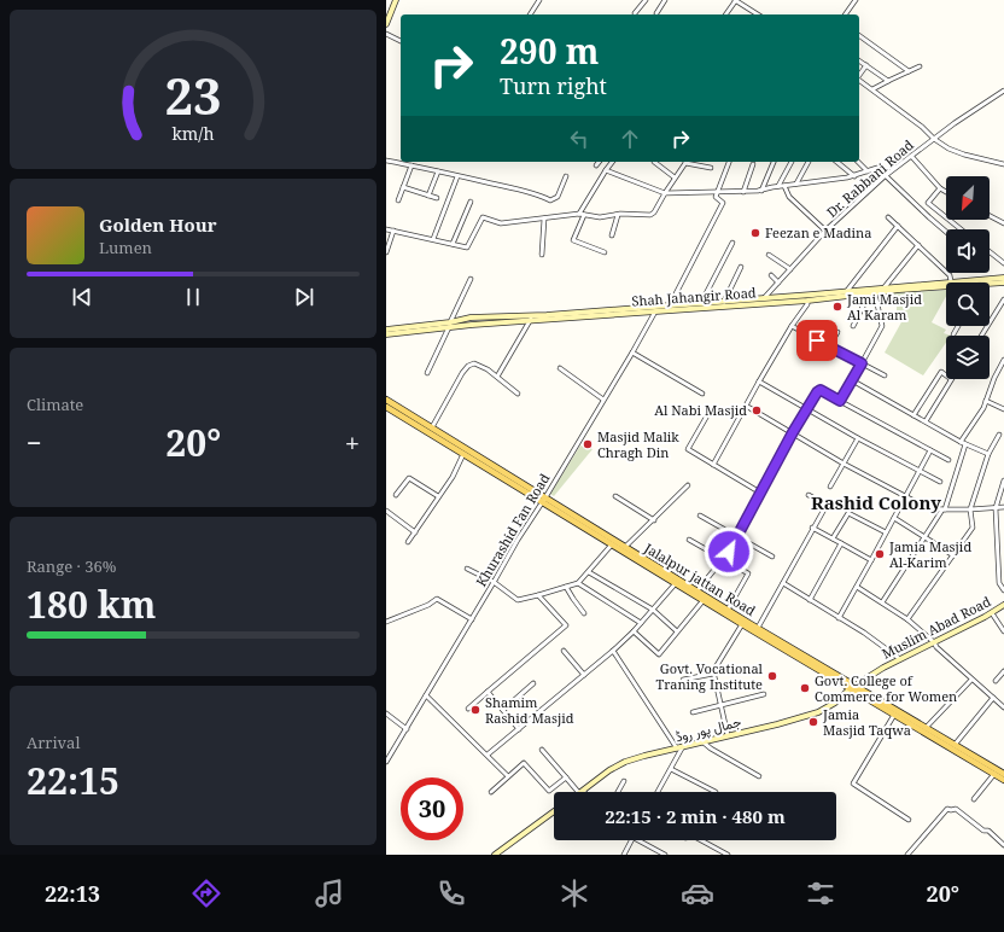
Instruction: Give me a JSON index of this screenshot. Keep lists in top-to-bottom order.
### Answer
{
  "streets": {
    "main road": ["Jalalpur jattan Road"],
    "street": [
      "Dr. Rabbani Road",
      "Shah Jahangir Road",
      "Khurashid Fan Road",
      "Muslim Abad Road",
      "جمال پور روڈ"
    ]
  },
  "crossings": [
    ["Dr. Rabbani Road", "Shah Jahangir Road"],
    ["Shah Jahangir Road", "Khurashid Fan Road"],
    ["Khurashid Fan Road", "Jalalpur jattan Road"],
    ["Jalalpur jattan Road", "Muslim Abad Road"],
    ["Jalalpur jattan Road", "جمال پور روڈ"],
    ["Muslim Abad Road", "جمال پور روڈ"]
  ],
  "districts": ["Rashid Colony"],
  "places": [
    "Feezan e Madina",
    "Jami Masjid Al Karam",
    "Al Nabi Masjid",
    "Masjid Malik Chragh Din",
    "Jamia Masjid Al-Karim",
    "Govt. Vocational Traning Institute",
    "Govt. College of Commerce for Women",
    "Shamim Rashid Masjid",
    "Jamia Masjid Taqwa"
  ],
  "north": "bottom left",
  "page": {
    "turn": ["290 m", "Turn right"],
    "song": ["Golden Hour", "Lumen"],
    "tile": [
      "Climate",
      ["Range · 36%", "180 km"],
      ["Arrival", "22:15"]
    ],
    "heat": ["−", "20°", "+"],
    "limit": "30",
    "trip": "22:15 · 2 min · 480 m",
    "tabs": ["22:13", "20°"],
    "gauge": ["23", "km/h"]
  }
}
